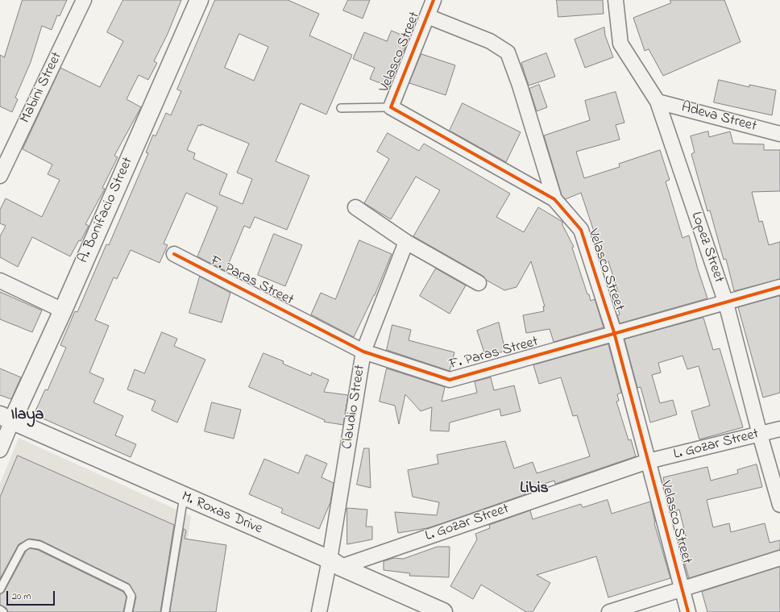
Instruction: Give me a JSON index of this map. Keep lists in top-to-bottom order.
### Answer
{
  "streets": {
    "main road": ["A. Bonifacio Street", "M. Roxas Drive"],
    "street": [
      "Velasco Street",
      "Mabini Street",
      "Adeva Street",
      "Lopez Street",
      "F. Paras Street",
      "Claudio Street",
      "L. Gozar Street"
    ]
  },
  "crossings": [
    ["Velasco Street", "F. Paras Street"],
    ["Velasco Street", "L. Gozar Street"],
    ["Adeva Street", "Lopez Street"],
    ["A. Bonifacio Street", "M. Roxas Drive"],
    ["Lopez Street", "F. Paras Street"],
    ["Lopez Street", "L. Gozar Street"],
    ["F. Paras Street", "Claudio Street"],
    ["Claudio Street", "L. Gozar Street"],
    ["Claudio Street", "M. Roxas Drive"],
    ["L. Gozar Street", "M. Roxas Drive"]
  ],
  "districts": ["Ilaya", "Libis"],
  "scale_bar": "20 m"
}
